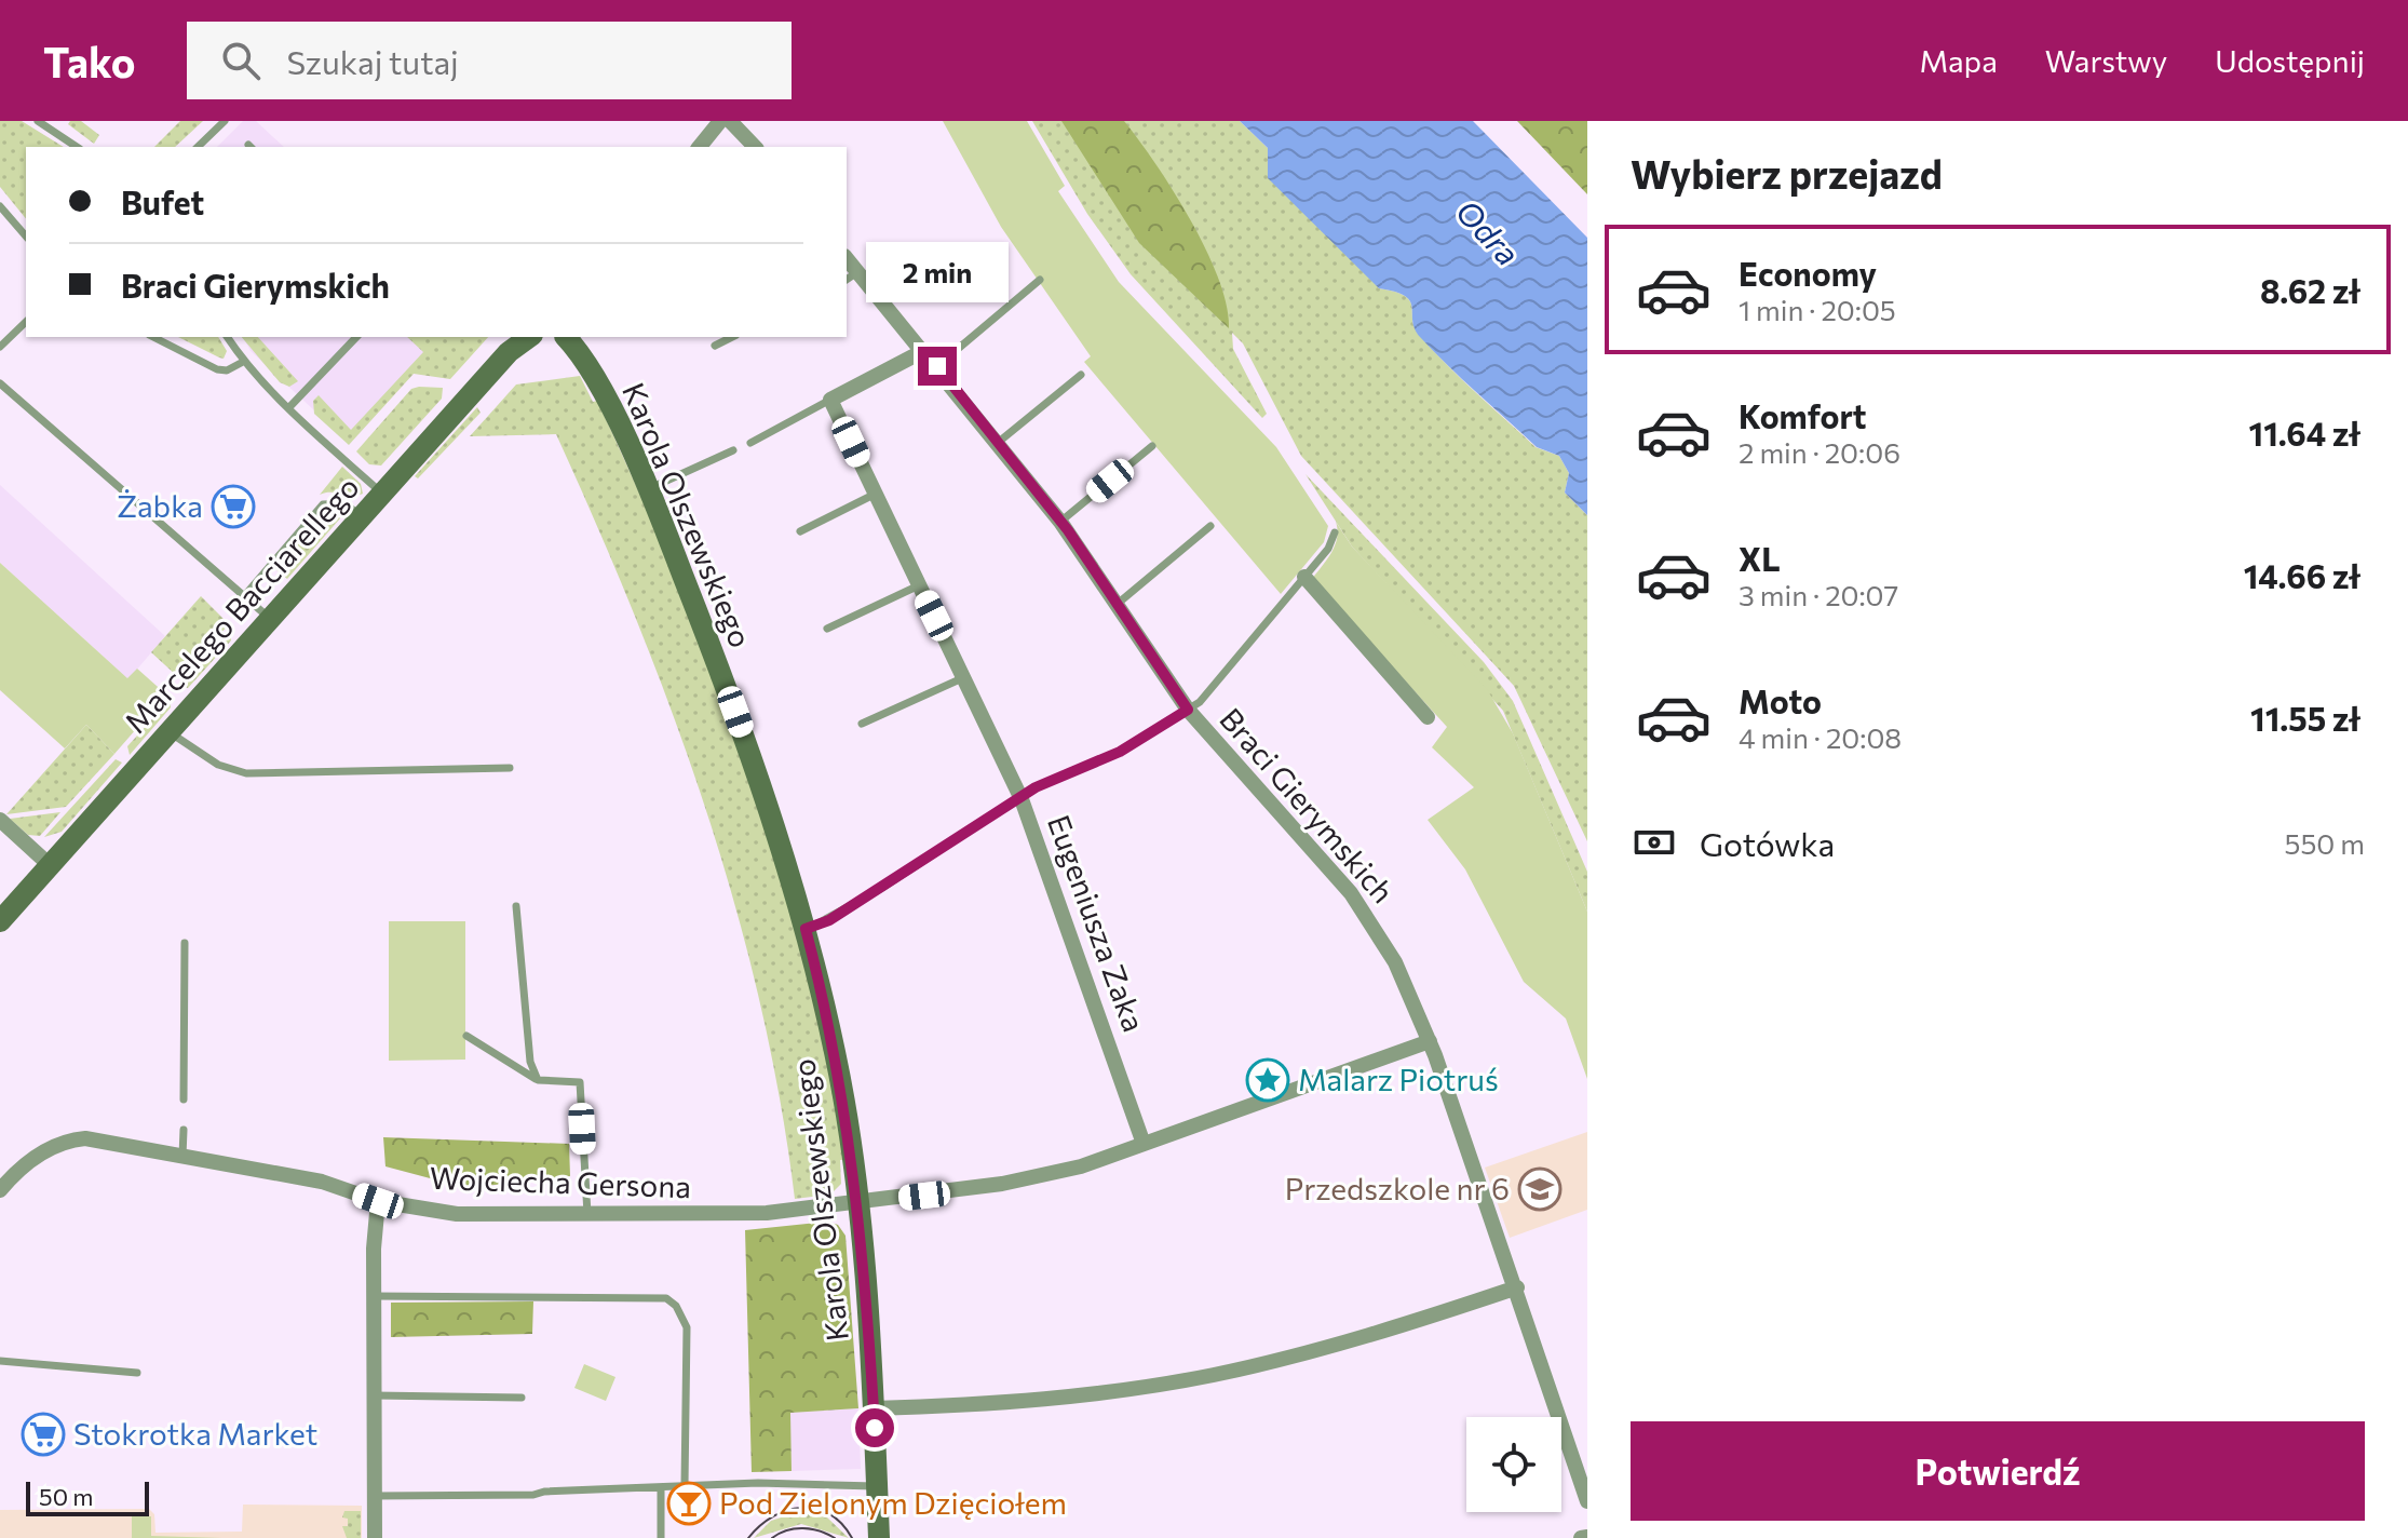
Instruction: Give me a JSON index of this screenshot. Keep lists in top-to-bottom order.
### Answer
{
  "streets": {
    "street": [
      "Karola Olszewskiego",
      "Marcelego Bacciarellego",
      "Braci Gierymskich",
      "Eugeniusza Zaka",
      "Wojciecha Gersona"
    ]
  },
  "crossings": [
    ["Karola Olszewskiego", "Marcelego Bacciarellego"],
    ["Karola Olszewskiego", "Wojciecha Gersona"],
    ["Braci Gierymskich", "Wojciecha Gersona"],
    ["Eugeniusza Zaka", "Wojciecha Gersona"]
  ],
  "water": ["Odra"],
  "places": {
    "supermarket": ["Żabka", "Stokrotka Market"],
    "place": ["Malarz Piotruś"],
    "school or university": ["Przedszkole nr 6"],
    "bar": ["Pod Zielonym Dzięciołem"]
  },
  "scale_bar": "50 m",
  "page": {
    "header": "Tako",
    "search": "Szukaj tutaj",
    "nav": ["Mapa", "Warstwy", "Udostępnij"],
    "heading": "Wybierz przejazd",
    "banner": ["Bufet", "Braci Gierymskich"],
    "list": [
      {
        "name": "Economy",
        "note": "1 min · 20:05",
        "value": "8.62 zł"
      },
      {
        "name": "Komfort",
        "note": "2 min · 20:06",
        "value": "11.64 zł"
      },
      {
        "name": "XL",
        "note": "3 min · 20:07",
        "value": "14.66 zł"
      },
      {
        "name": "Moto",
        "note": "4 min · 20:08",
        "value": "11.55 zł"
      }
    ],
    "bubble": "2 min",
    "pay": ["Gotówka", "550 m"],
    "buttons": "Potwierdź",
    "scale": "50 m"
  }
}
